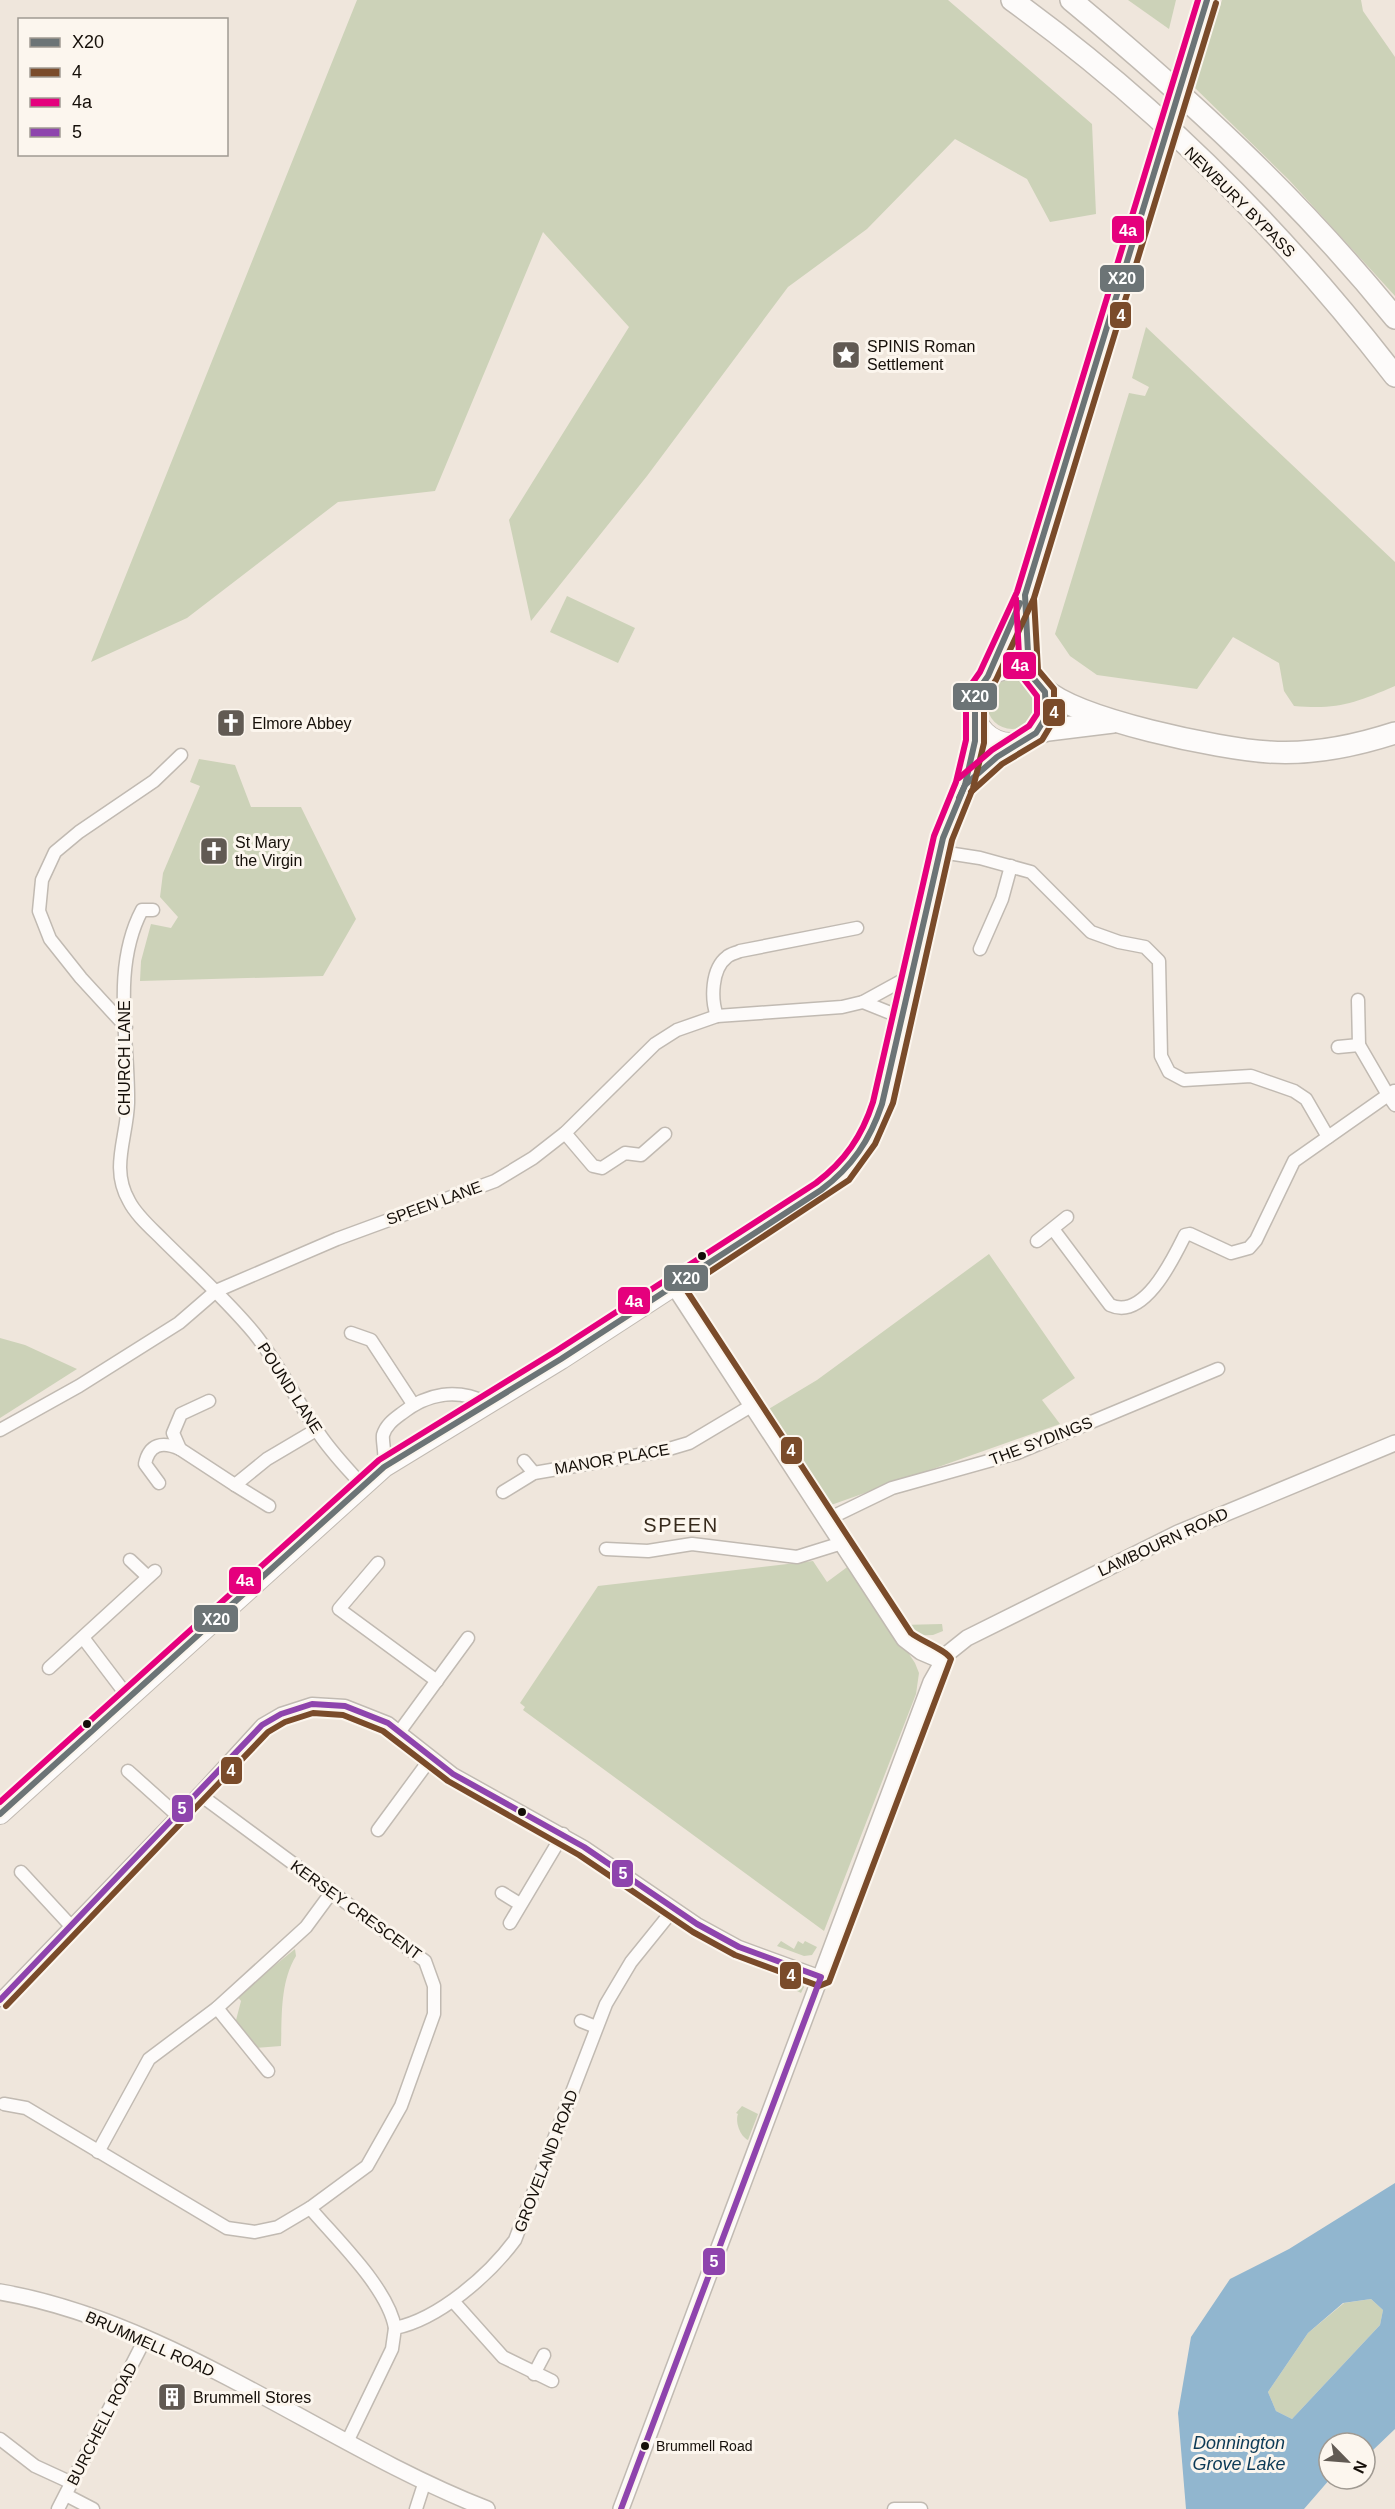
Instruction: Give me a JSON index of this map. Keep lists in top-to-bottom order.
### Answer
{
  "streets": {
    "highway": ["NEWBURY BYPASS"],
    "street": [
      "CHURCH LANE",
      "SPEEN LANE",
      "POUND LANE",
      "THE SYDINGS",
      "MANOR PLACE",
      "LAMBOURN ROAD",
      "KERSEY CRESCENT",
      "GROVELAND ROAD",
      "BRUMMELL ROAD",
      "BURCHELL ROAD"
    ]
  },
  "crossings": [
    ["CHURCH LANE", "SPEEN LANE"],
    ["CHURCH LANE", "POUND LANE"],
    ["SPEEN LANE", "POUND LANE"],
    ["BRUMMELL ROAD", "BURCHELL ROAD"]
  ],
  "districts": ["SPEEN"],
  "water": ["Donnington Grove Lake"],
  "places": {
    "place": ["SPINIS Roman Settlement"],
    "church": ["Elmore Abbey", "St Mary the Virgin"],
    "building": ["Brummell Stores"],
    "other": ["Brummell Road"]
  },
  "lines": [
    "transit line X20",
    "transit line 4a",
    "transit line 4",
    "transit line 5"
  ],
  "legend": [
    "X20",
    "4",
    "4a",
    "5"
  ],
  "north": "bottom right"
}
